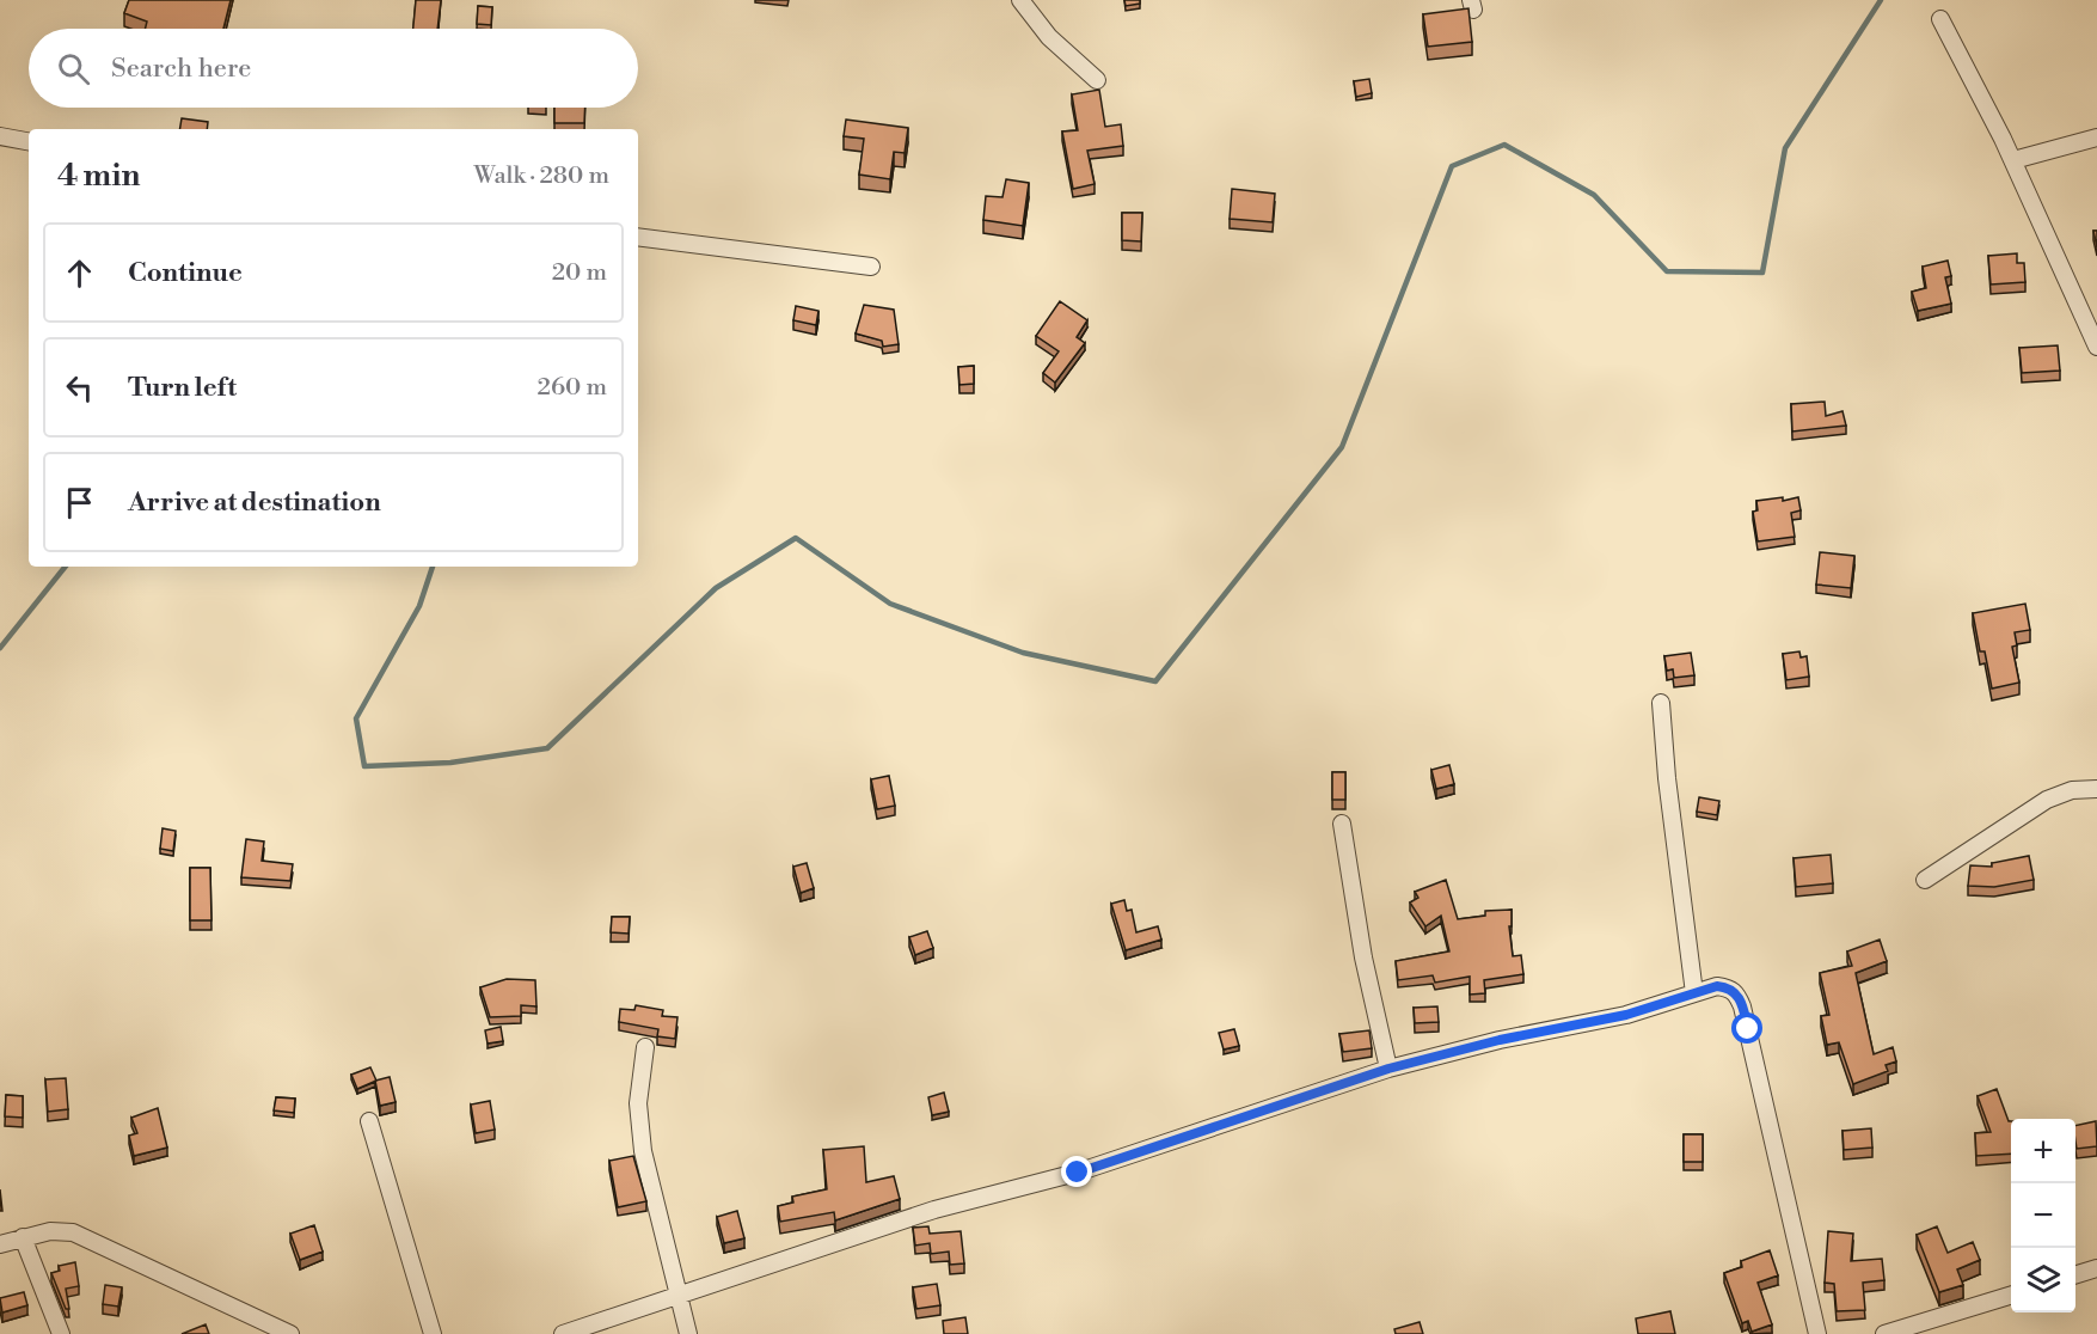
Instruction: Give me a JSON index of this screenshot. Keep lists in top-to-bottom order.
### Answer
{
  "page": {
    "search": "Search here",
    "heading": ["4 min", "Walk · 280 m"],
    "list": [
      ["Continue", "20 m"],
      ["Turn left", "260 m"],
      "Arrive at destination"
    ],
    "map_buttons": ["+", "−"]
  }
}
